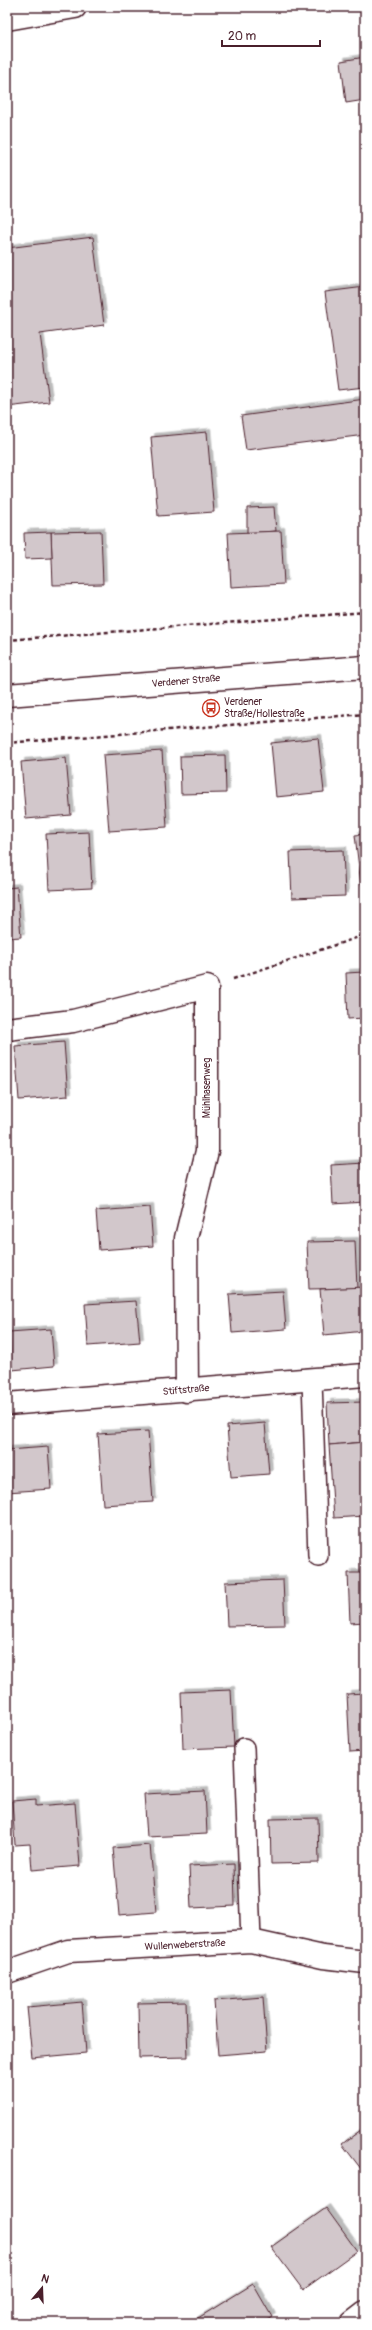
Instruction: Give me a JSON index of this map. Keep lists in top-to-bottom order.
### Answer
{
  "streets": {
    "street": [
      "Verdener Straße",
      "Mühlhasenweg",
      "Stiftstraße",
      "Wullenweberstraße"
    ]
  },
  "crossings": [
    ["Mühlhasenweg", "Stiftstraße"]
  ],
  "places": {
    "bus stop": ["Verdener Straße/Hollestraße"]
  },
  "scale_bar": "20 m",
  "north": "top"
}
